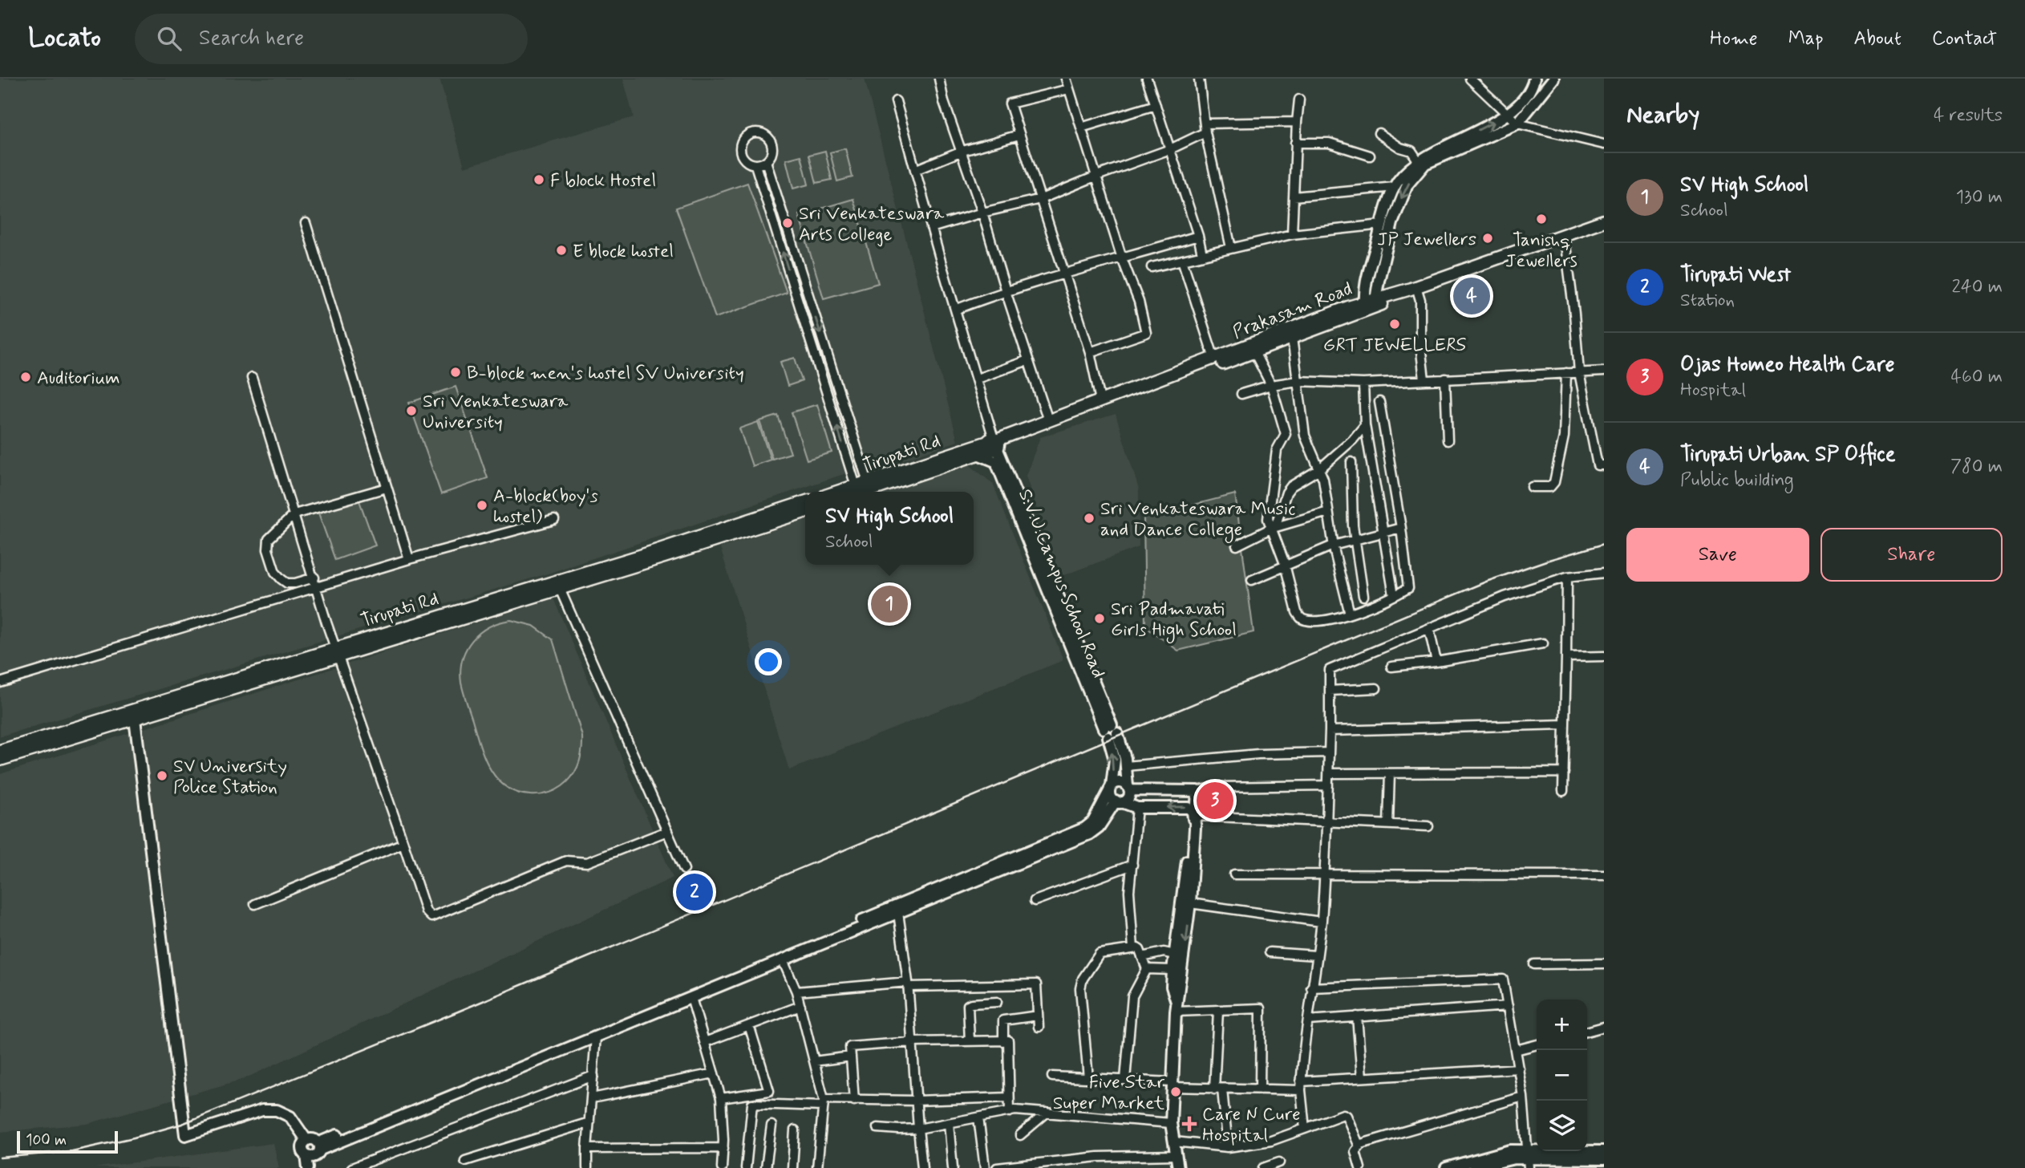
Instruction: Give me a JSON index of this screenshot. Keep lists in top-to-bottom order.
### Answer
{
  "streets": {
    "main road": ["Prakasam Road", "Tirupati Rd"],
    "street": ["S.V.U.Campus School Road"]
  },
  "crossings": [
    ["Prakasam Road", "Tirupati Rd"],
    ["Prakasam Road", "S.V.U.Campus School Road"],
    ["Tirupati Rd", "S.V.U.Campus School Road"]
  ],
  "places": {
    "other": [
      "F block Hostel",
      "Tanishq Jewellers",
      "Sri Venkateswara Arts College",
      "JP Jewellers",
      "E block hostel",
      "GRT JEWELLERS",
      "B-block men's hostel SV University",
      "Auditorium",
      "Sri Venkateswara University",
      "A-block(boy's hostel)",
      "Sri Venkateswara Music and Dance College",
      "Sri Padmavati Girls High School",
      "SV University Police Station",
      "Five Star Super Market"
    ],
    "health": ["Care N Cure Hospital"]
  },
  "scale_bar": "100 m",
  "page": {
    "header": "Locato",
    "search": "Search here",
    "nav": [
      "Home",
      "Map",
      "About",
      "Contact"
    ],
    "heading": ["Nearby", "4 results"],
    "list": [
      {
        "mark": "1",
        "name": "SV High School",
        "note": "School",
        "value": "130 m"
      },
      {
        "mark": "2",
        "name": "Tirupati West",
        "note": "Station",
        "value": "240 m"
      },
      {
        "mark": "3",
        "name": "Ojas Homeo Health Care",
        "note": "Hospital",
        "value": "460 m"
      },
      {
        "mark": "4",
        "name": "Tirupati Urban SP Office",
        "note": "Public building",
        "value": "780 m"
      }
    ],
    "pins": [
      "4",
      "1",
      "3",
      "2"
    ],
    "popup": ["SV High School", "School"],
    "buttons": ["Save", "Share"],
    "map_buttons": ["+", "−"],
    "scale": "100 m"
  }
}
